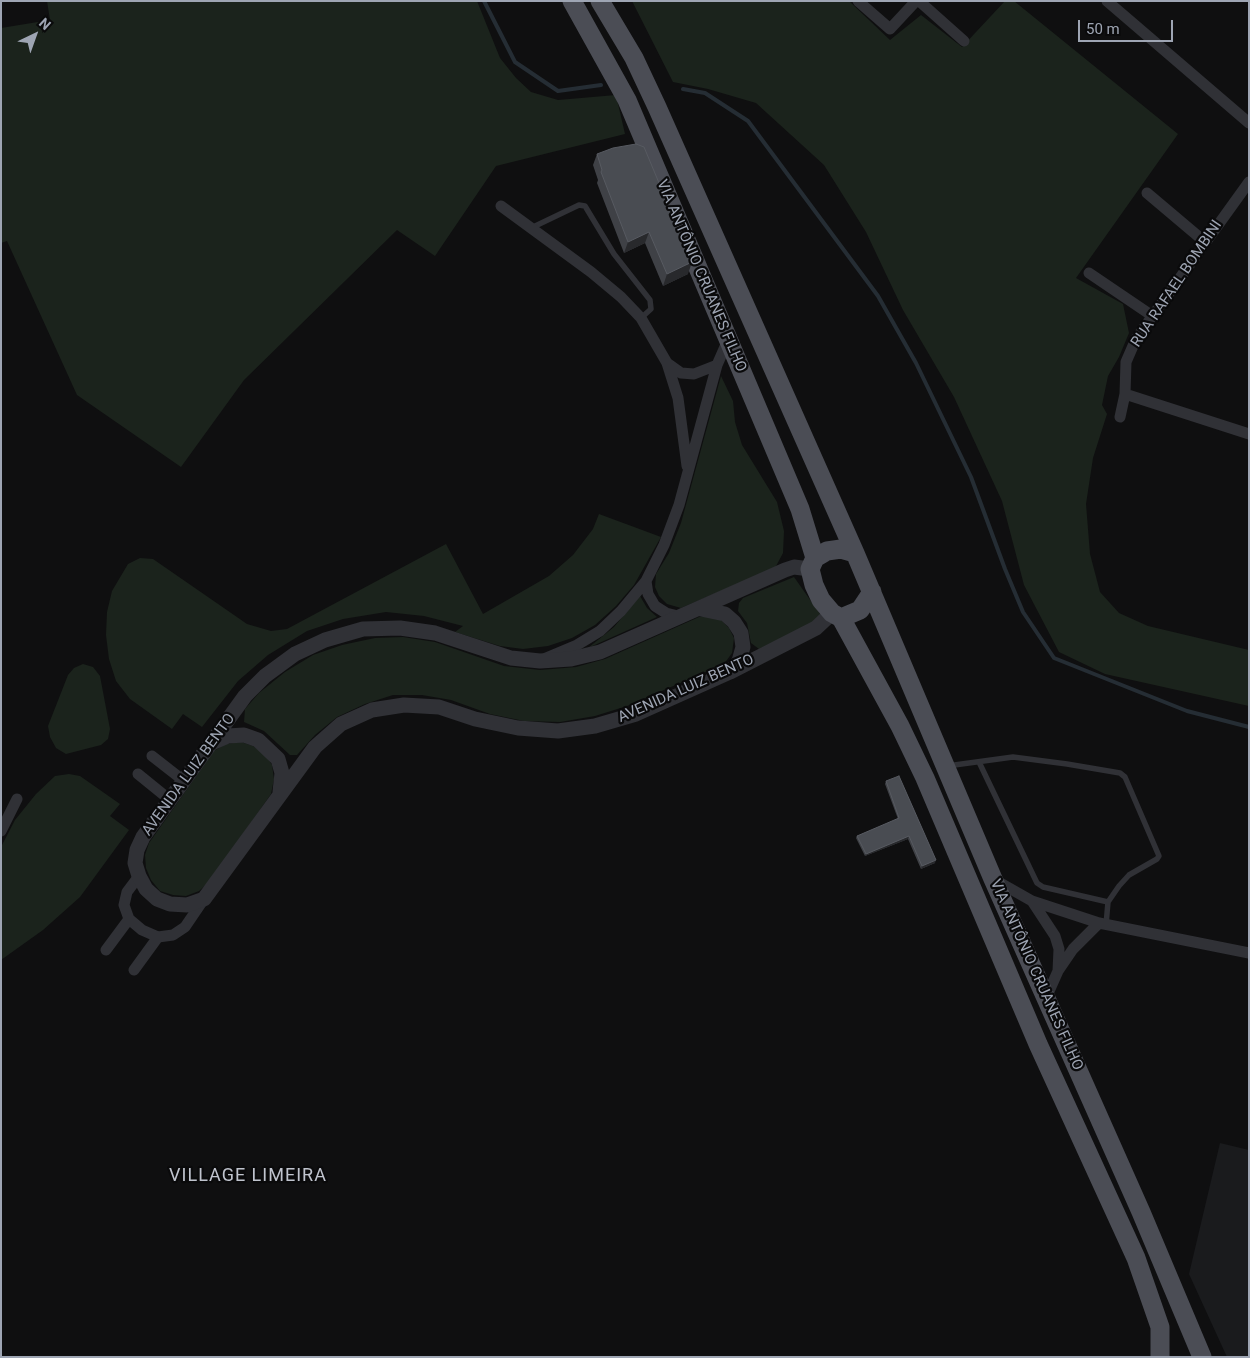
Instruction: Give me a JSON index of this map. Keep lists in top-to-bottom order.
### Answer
{
  "streets": {
    "main road": ["VIA ANTÔNIO CRUANES FILHO"],
    "street": ["RUA RAFAEL BOMBINI", "AVENIDA LUIZ BENTO"]
  },
  "crossings": [
    ["VIA ANTÔNIO CRUANES FILHO", "AVENIDA LUIZ BENTO"]
  ],
  "districts": ["VILLAGE LIMEIRA"],
  "scale_bar": "50 m",
  "north": "top right"
}
